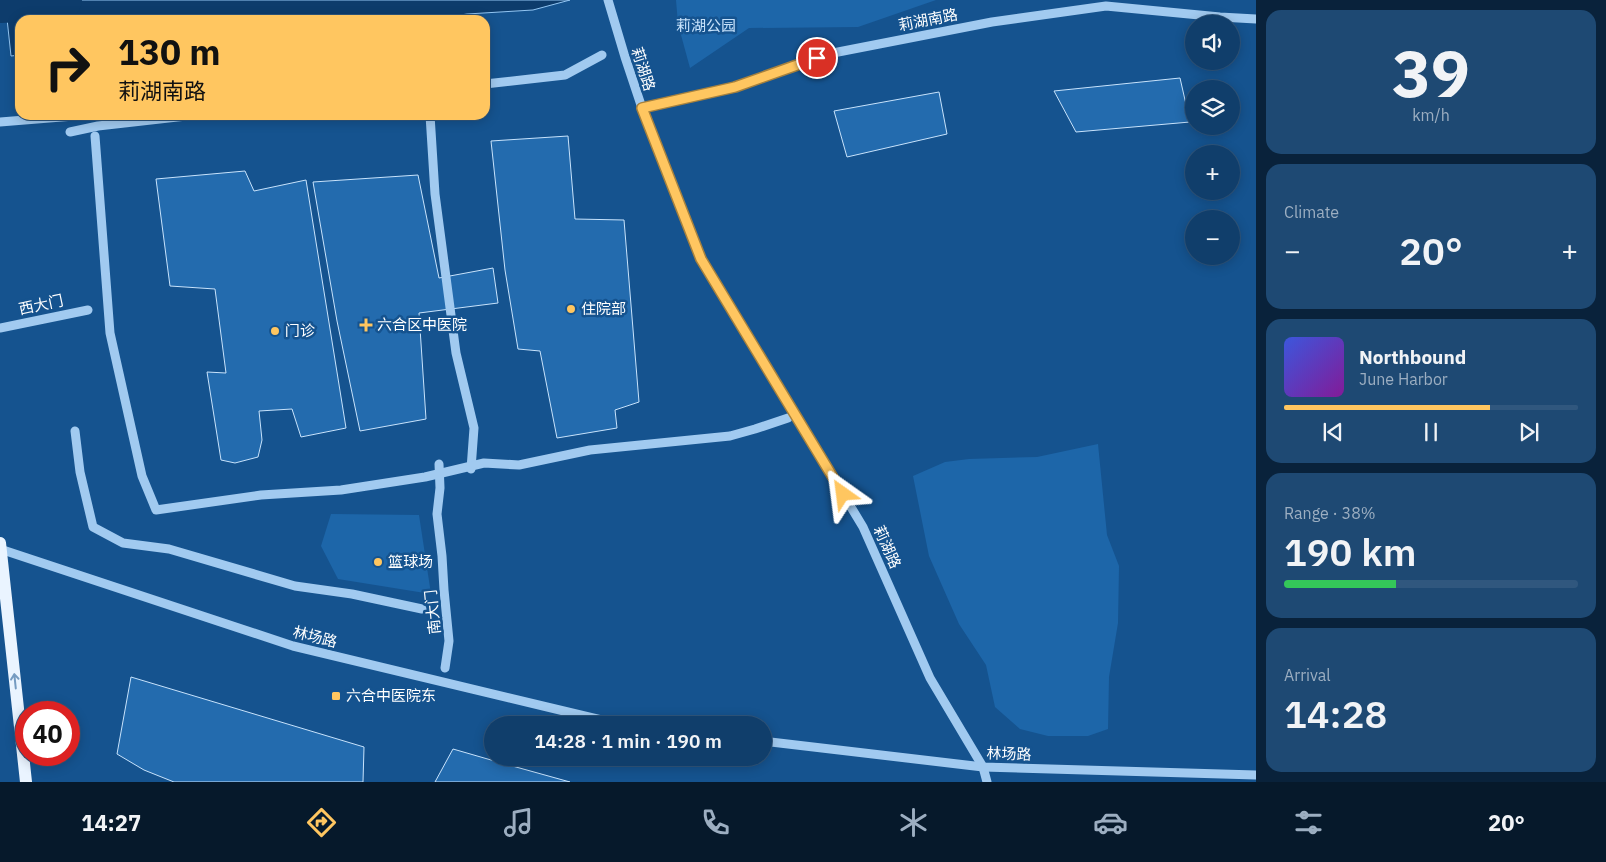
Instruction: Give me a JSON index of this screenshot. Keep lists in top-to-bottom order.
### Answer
{
  "streets": {
    "street": [
      "莉湖南路",
      "莉湖路",
      "西大门",
      "南大门",
      "林场路"
    ]
  },
  "crossings": [
    ["莉湖南路", "莉湖路"],
    ["莉湖路", "林场路"]
  ],
  "parks": ["莉湖公园"],
  "places": {
    "other": ["住院部", "门诊", "篮球场"],
    "health": ["六合区中医院"],
    "transit": ["六合中医院东"]
  },
  "page": {
    "tile": [
      ["39", "km/h"],
      "Climate",
      ["Range · 38%", "190 km"],
      ["Arrival", "14:28"]
    ],
    "map_buttons": ["+", "−"],
    "turn": ["130 m", "莉湖南路"],
    "heat": ["−", "20°", "+"],
    "song": ["Northbound", "June Harbor"],
    "limit": "40",
    "trip": "14:28 · 1 min · 190 m",
    "tabs": ["14:27", "20°"]
  }
}
